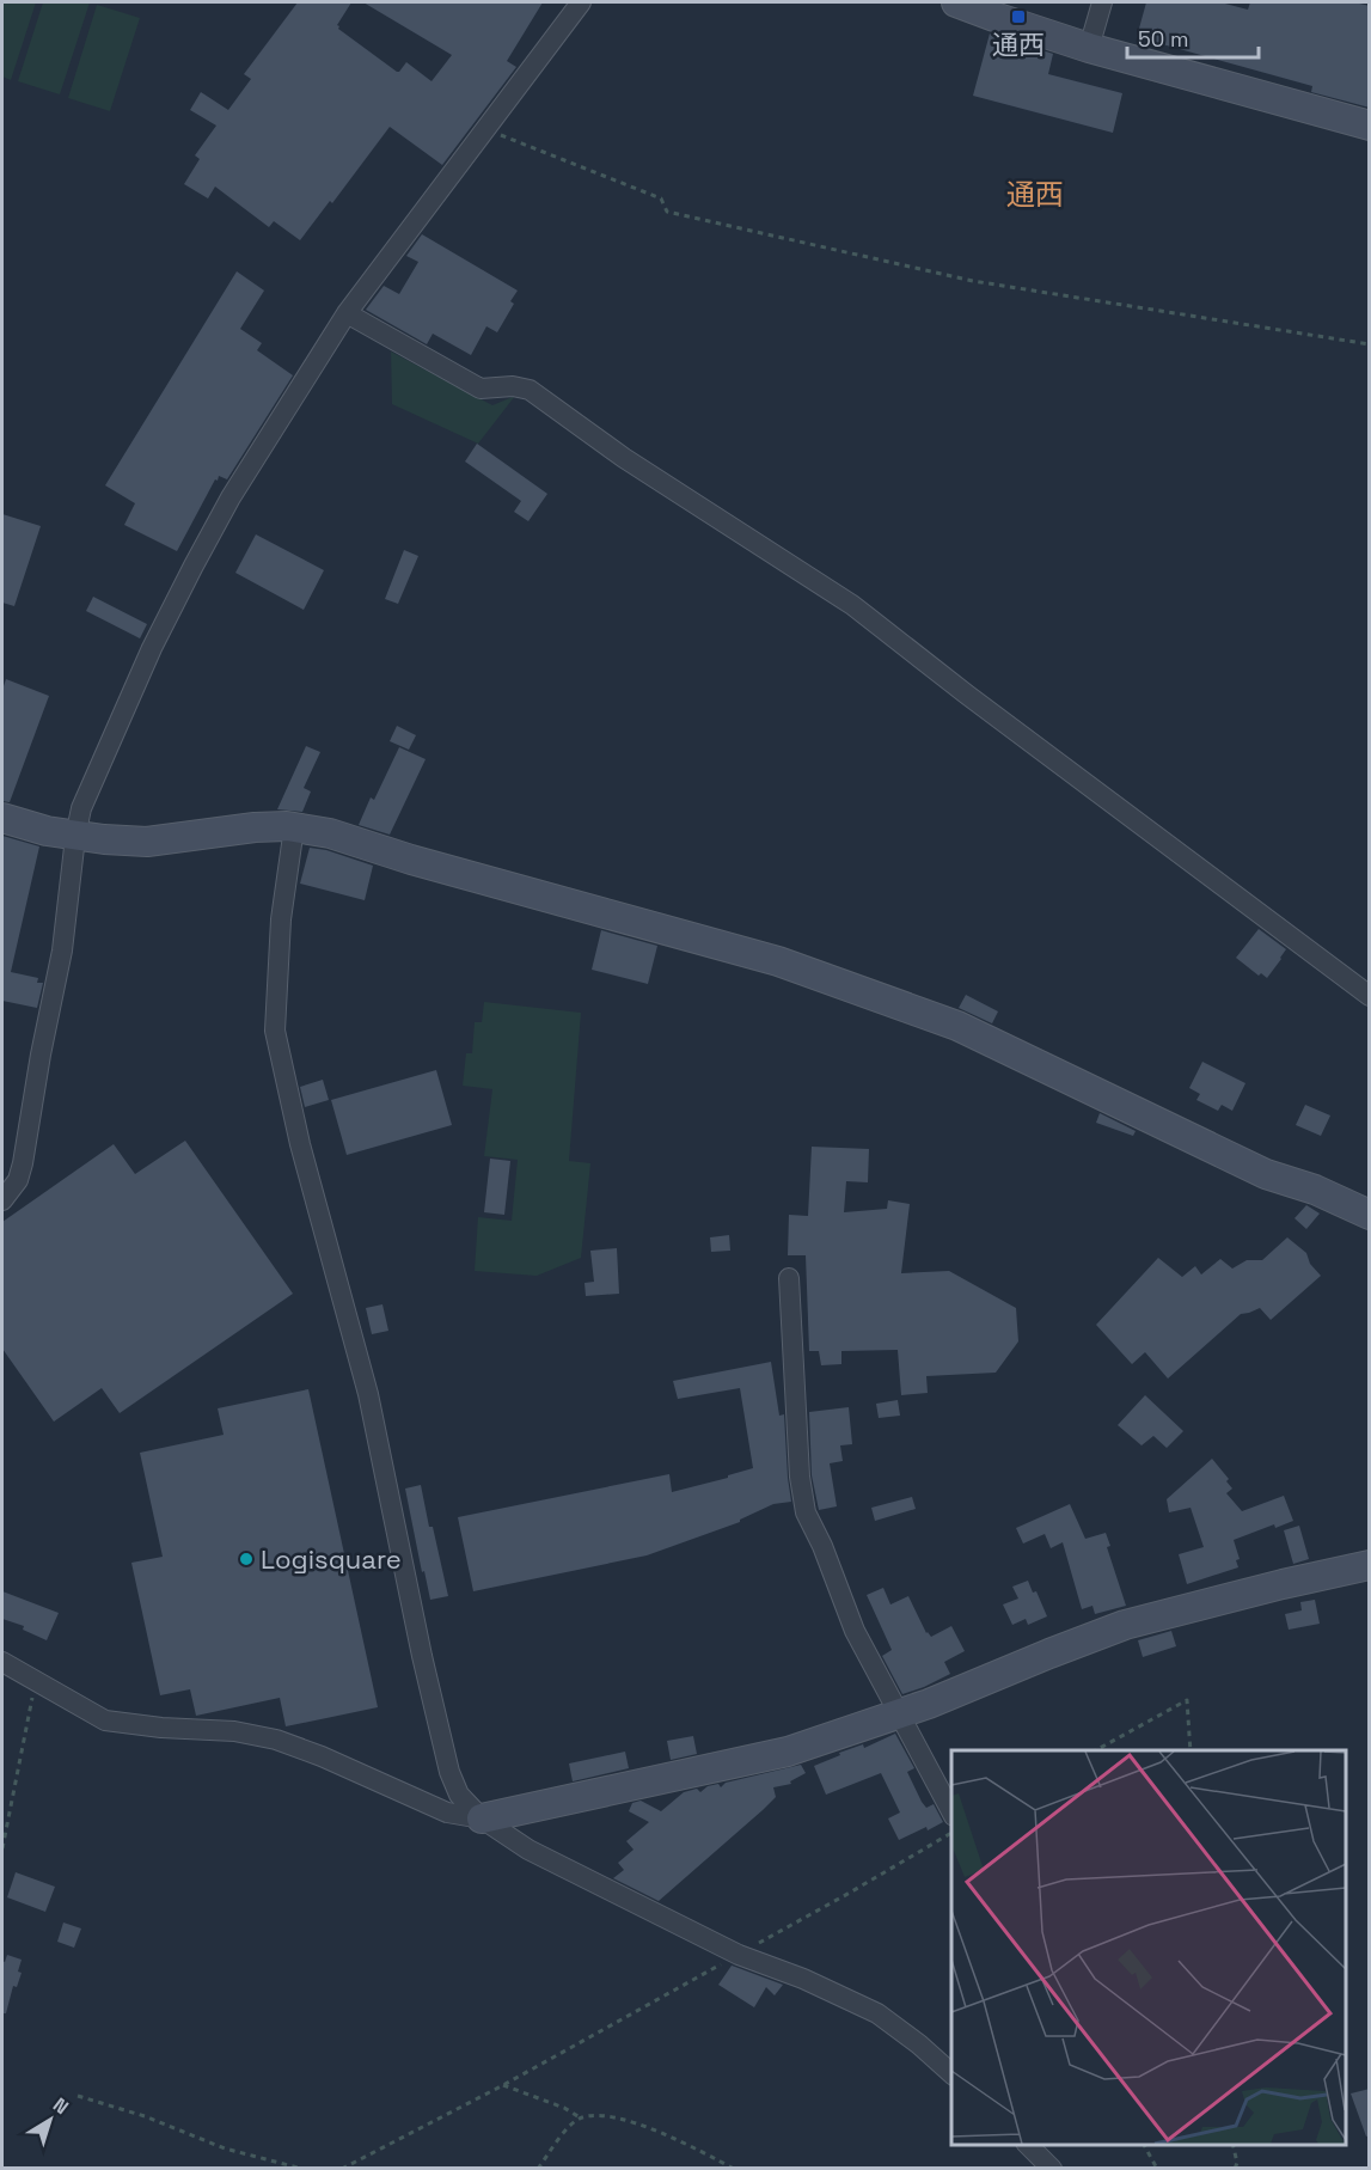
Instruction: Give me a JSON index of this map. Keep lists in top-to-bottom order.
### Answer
{
  "districts": ["通西"],
  "places": {
    "transit": ["通西"],
    "other": ["Logisquare"]
  },
  "scale_bar": "50 m",
  "north": "top right"
}
